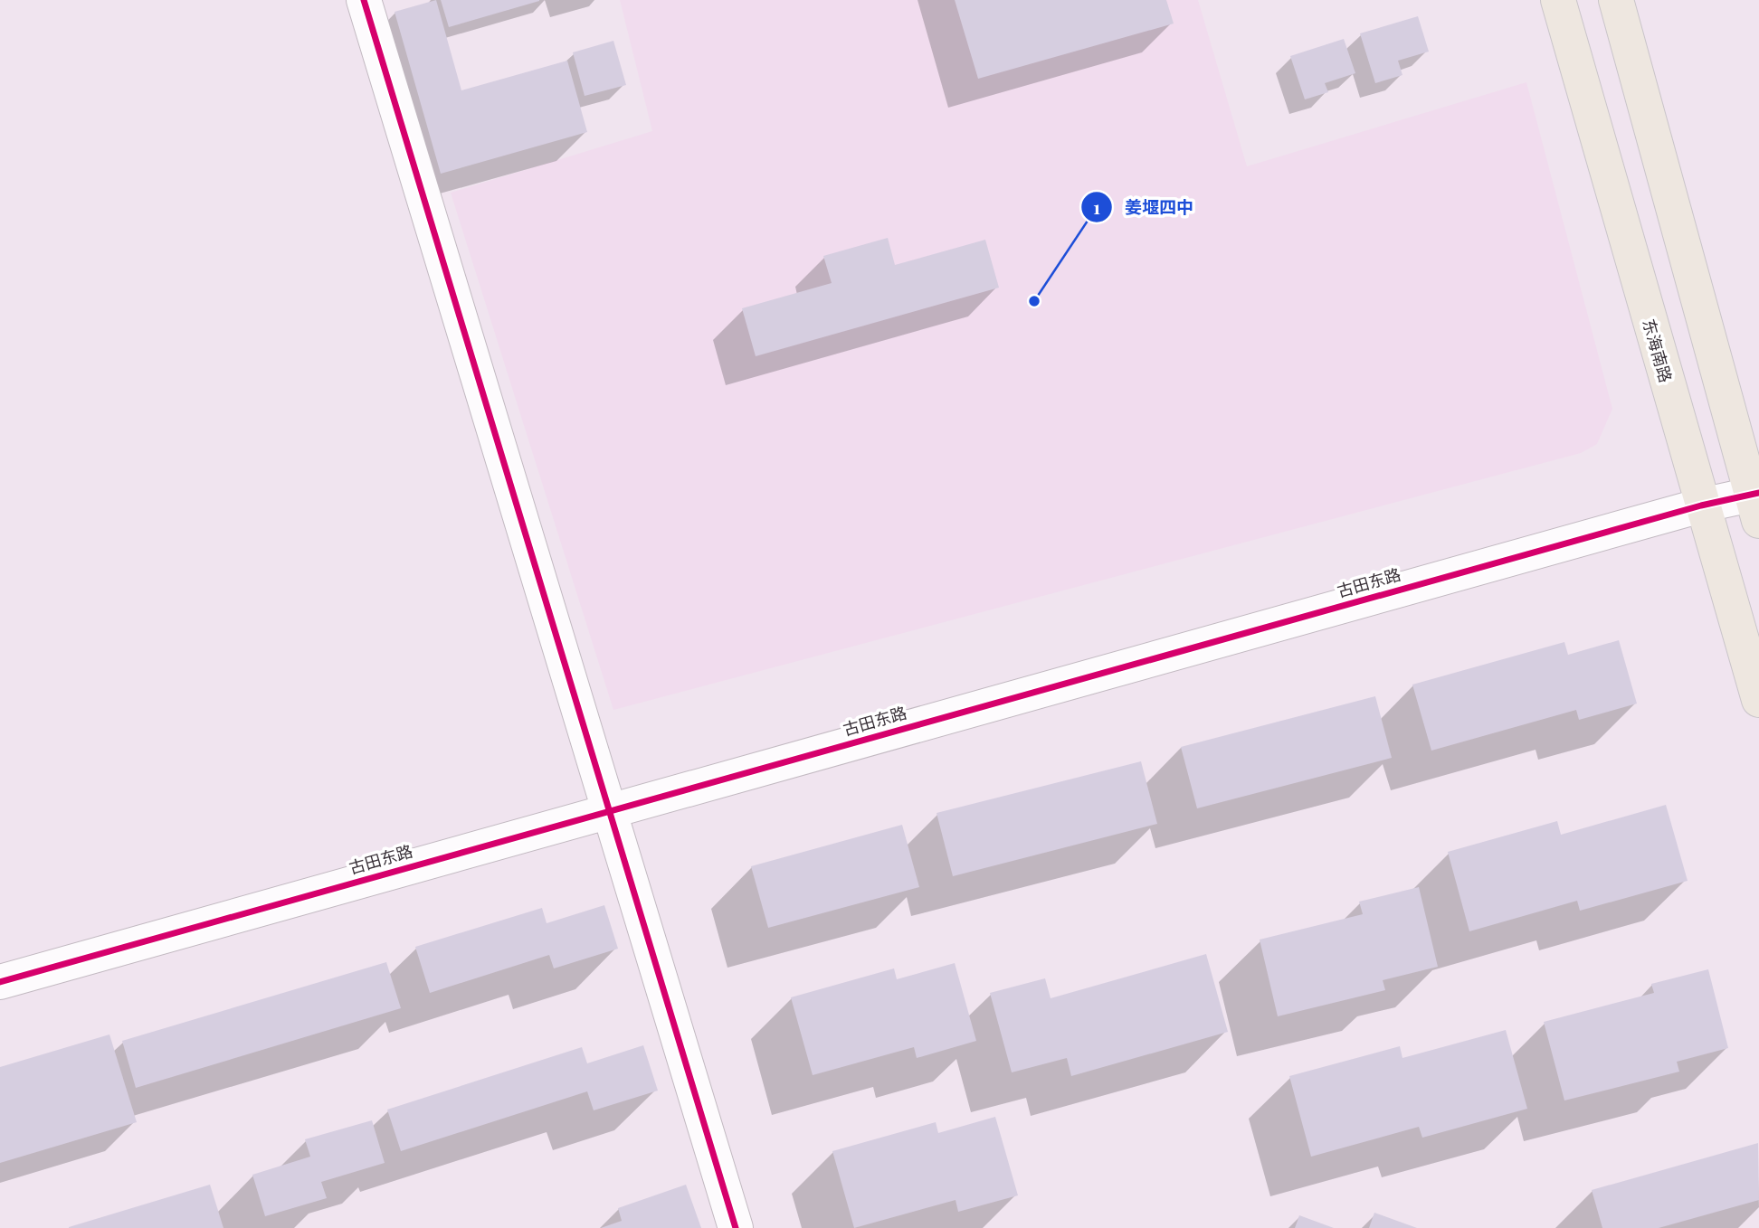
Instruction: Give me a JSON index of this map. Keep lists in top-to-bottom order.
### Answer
{
  "streets": {
    "main road": ["东海南路"],
    "street": ["古田东路"]
  },
  "crossings": [
    ["东海南路", "古田东路"]
  ],
  "places": ["姜堰四中"]
}
